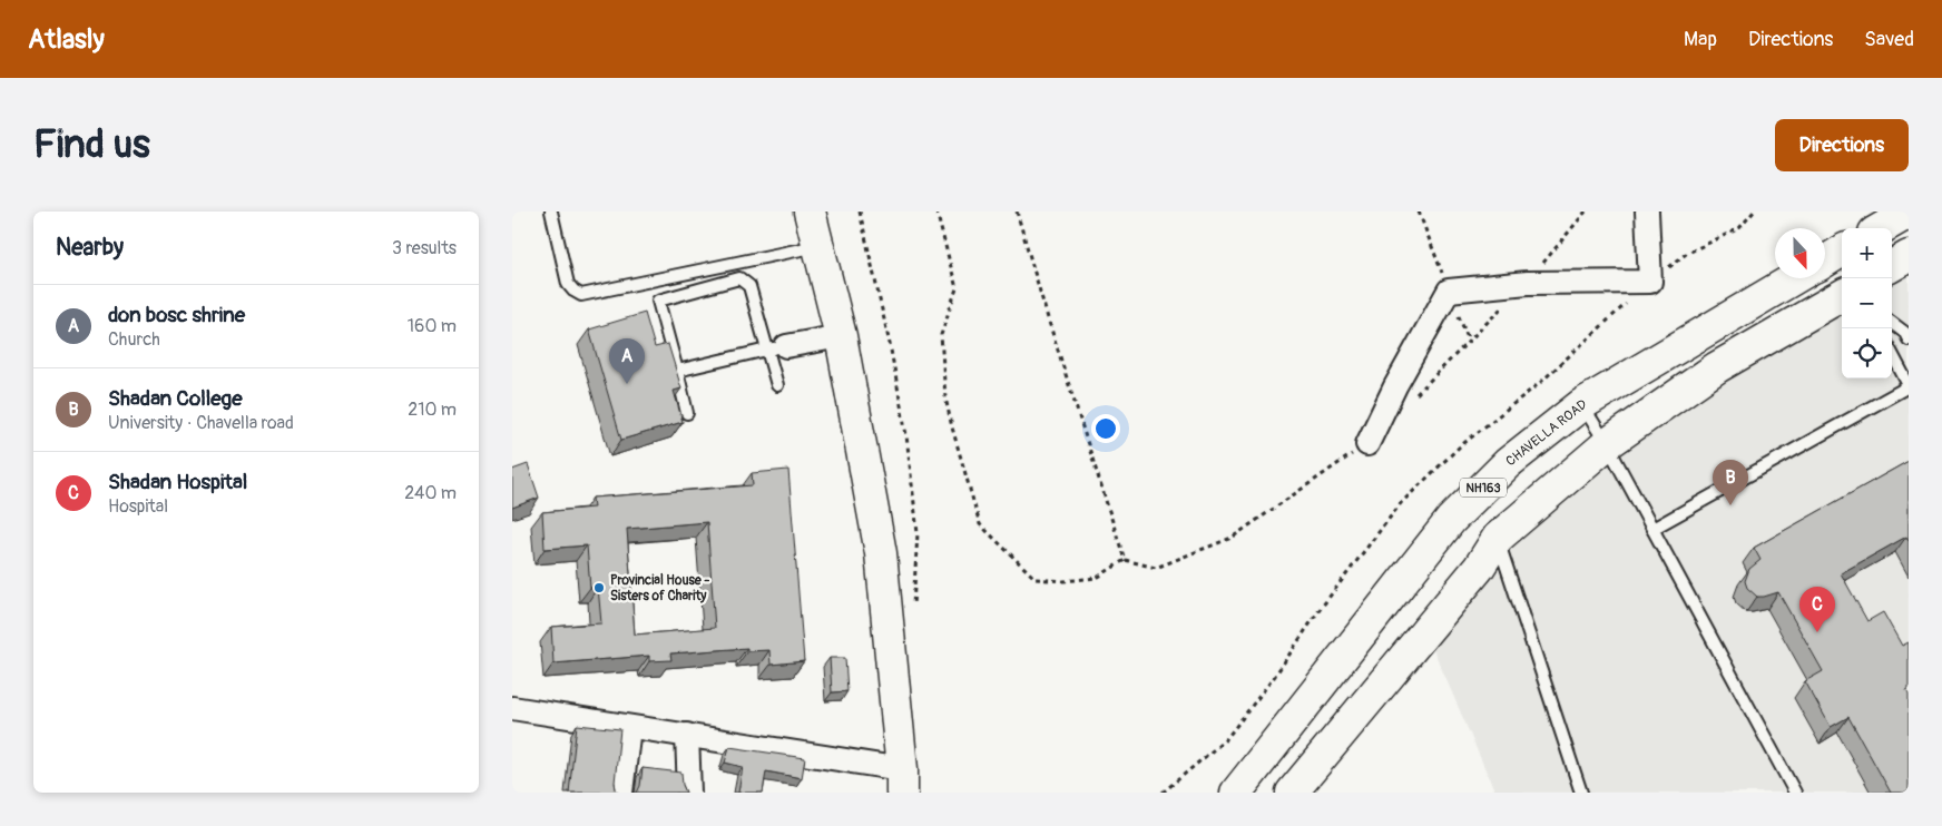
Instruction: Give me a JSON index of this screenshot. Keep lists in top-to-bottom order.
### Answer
{
  "streets": {
    "main road": ["CHAVELLA ROAD", "NH163"]
  },
  "places": ["Provincial House - Sisters of Charity"],
  "north": "bottom",
  "page": {
    "header": "Atlasly",
    "nav": ["Map", "Directions", "Saved"],
    "buttons": "Directions",
    "title": "Find us",
    "heading": ["Nearby", "3 results"],
    "map_buttons": ["+", "−"],
    "list": [
      {
        "mark": "A",
        "name": "don bosc shrine",
        "note": "Church",
        "value": "160 m"
      },
      {
        "mark": "B",
        "name": "Shadan College",
        "note": "University · Chavella road",
        "value": "210 m"
      },
      {
        "mark": "C",
        "name": "Shadan Hospital",
        "note": "Hospital",
        "value": "240 m"
      }
    ],
    "pins": ["A", "B", "C"]
  }
}
